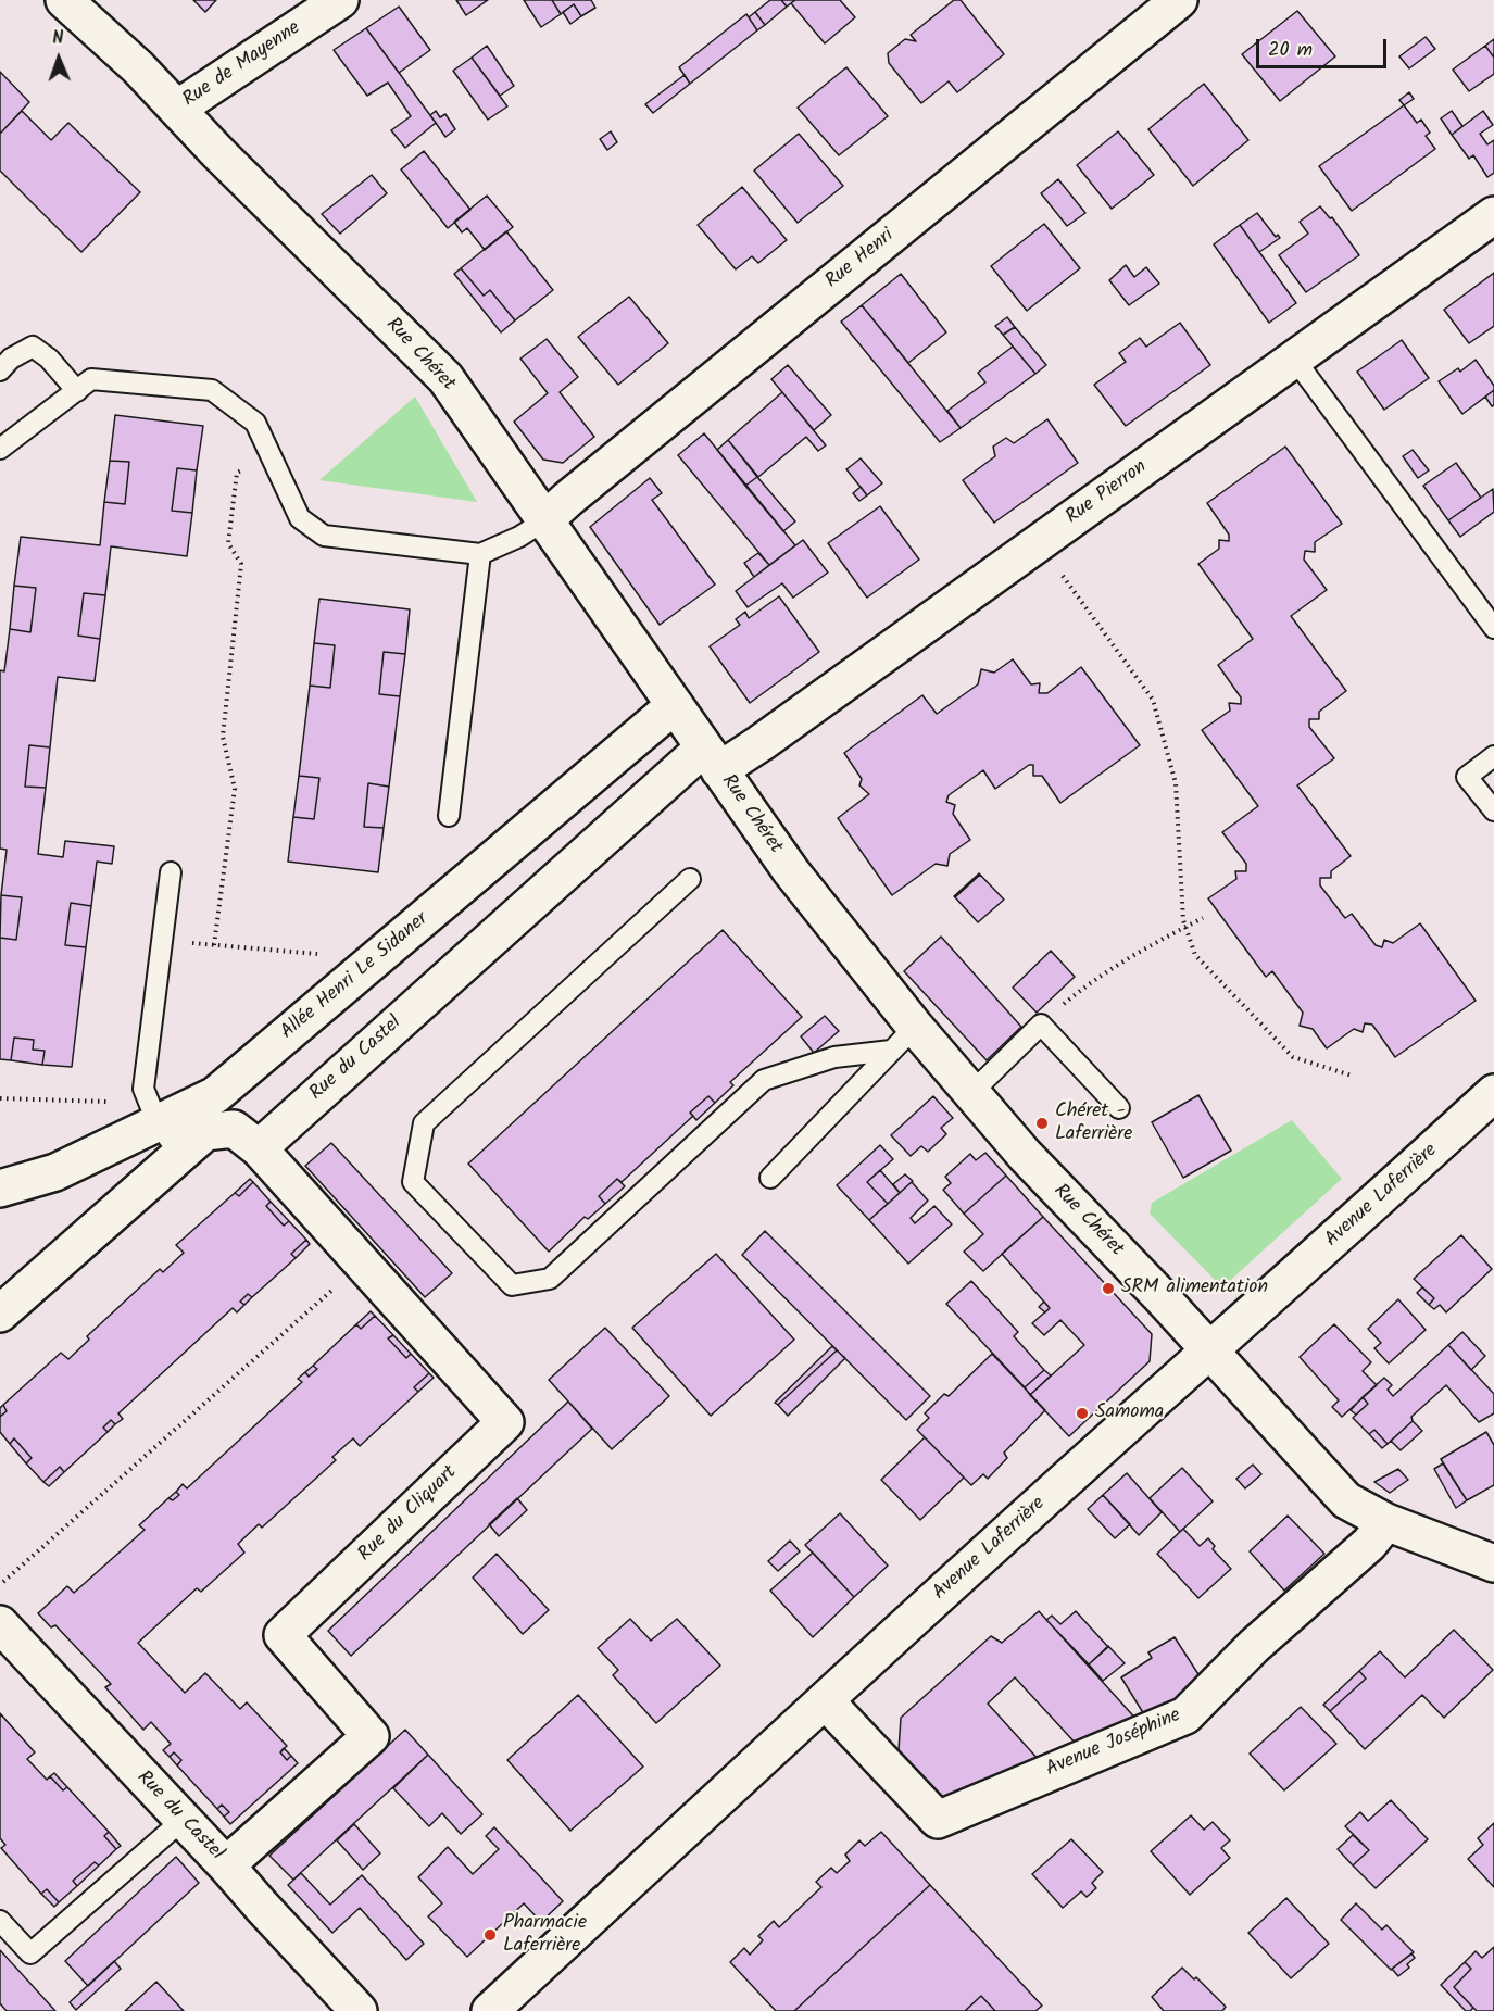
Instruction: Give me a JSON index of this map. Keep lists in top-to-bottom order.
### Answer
{
  "streets": {
    "street": [
      "Rue de Mayenne",
      "Rue Henri",
      "Rue Chéret",
      "Rue Pierron",
      "Allée Henri Le Sidaner",
      "Rue du Castel",
      "Avenue Laferrière",
      "Rue du Cliquart",
      "Avenue Joséphine"
    ]
  },
  "crossings": [
    ["Rue de Mayenne", "Rue Chéret"],
    ["Rue Henri", "Rue Chéret"],
    ["Rue Chéret", "Rue Pierron"],
    ["Rue Chéret", "Allée Henri Le Sidaner"],
    ["Rue Chéret", "Rue du Castel"],
    ["Rue Chéret", "Avenue Laferrière"],
    ["Rue Chéret", "Avenue Joséphine"],
    ["Rue Pierron", "Rue du Castel"],
    ["Rue du Castel", "Rue du Cliquart"],
    ["Avenue Laferrière", "Avenue Joséphine"]
  ],
  "places": [
    "Chéret - Laferrière",
    "SRM alimentation",
    "Samoma",
    "Pharmacie Laferrière"
  ],
  "scale_bar": "20 m",
  "north": "top"
}
